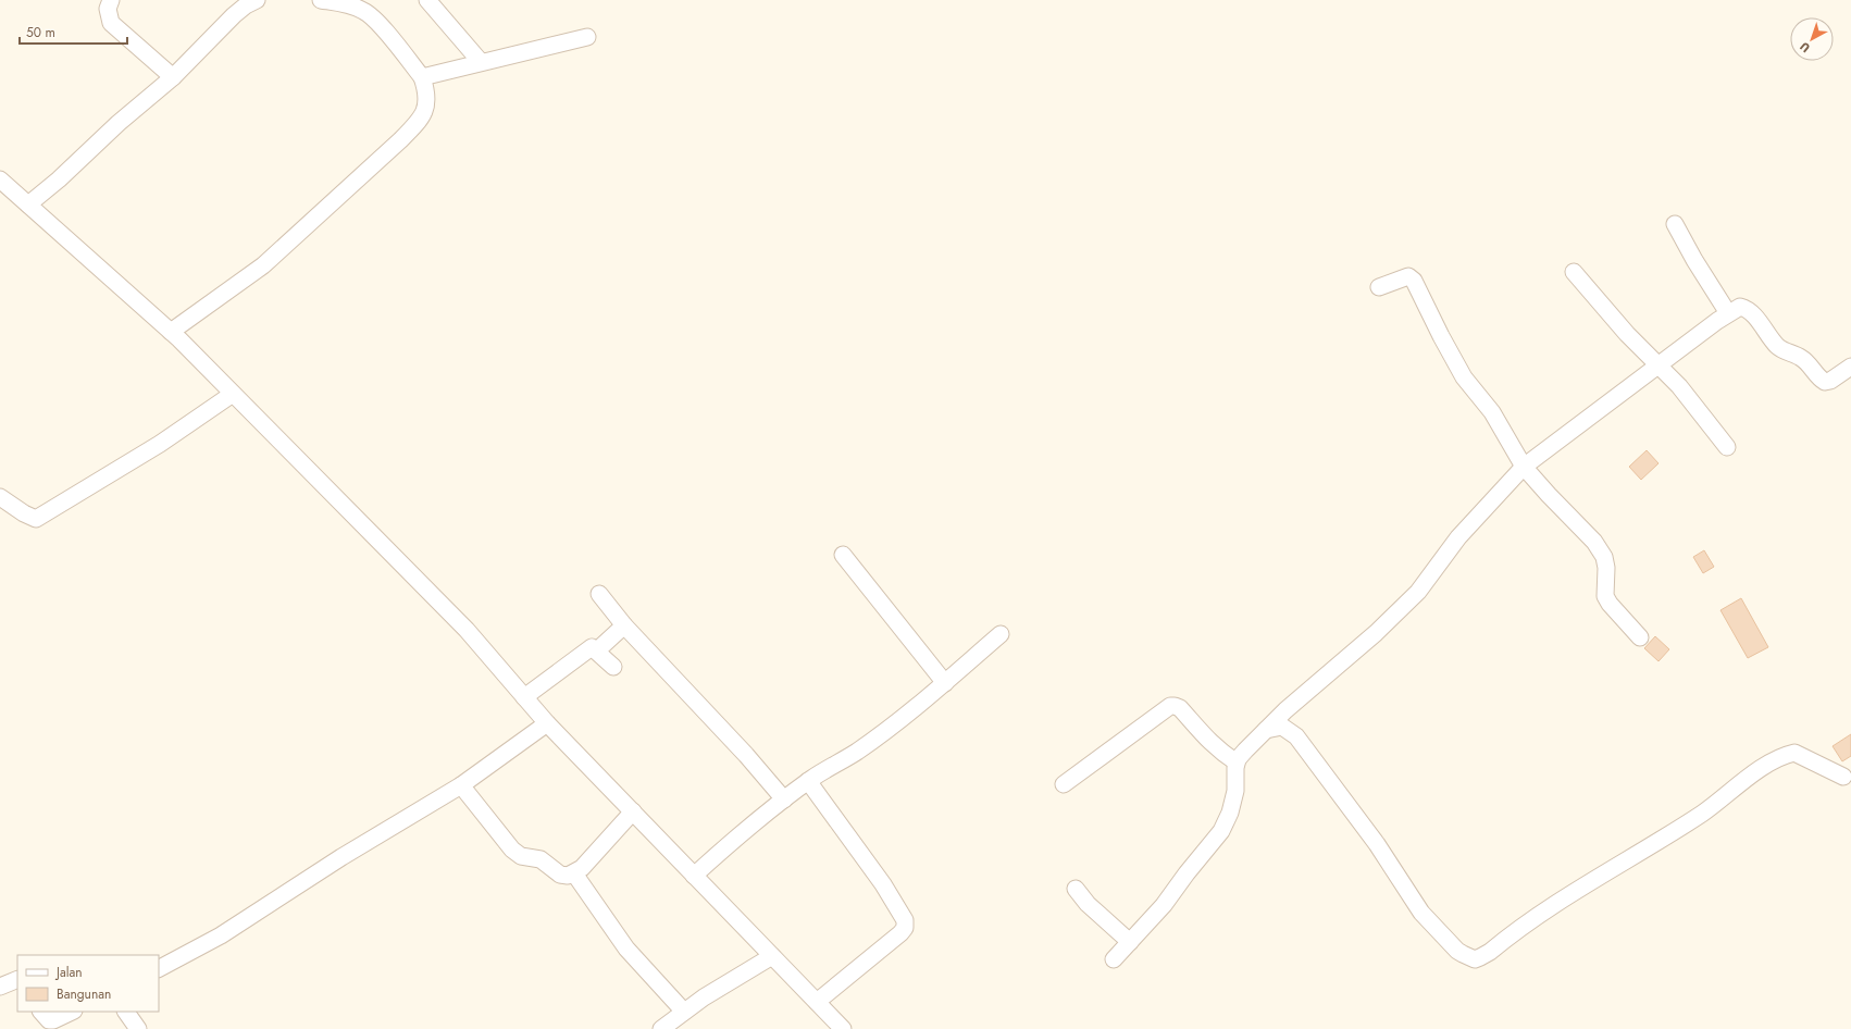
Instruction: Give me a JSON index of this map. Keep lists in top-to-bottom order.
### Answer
{
  "legend": ["Jalan", "Bangunan"],
  "scale_bar": "50 m",
  "north": "bottom left"
}
